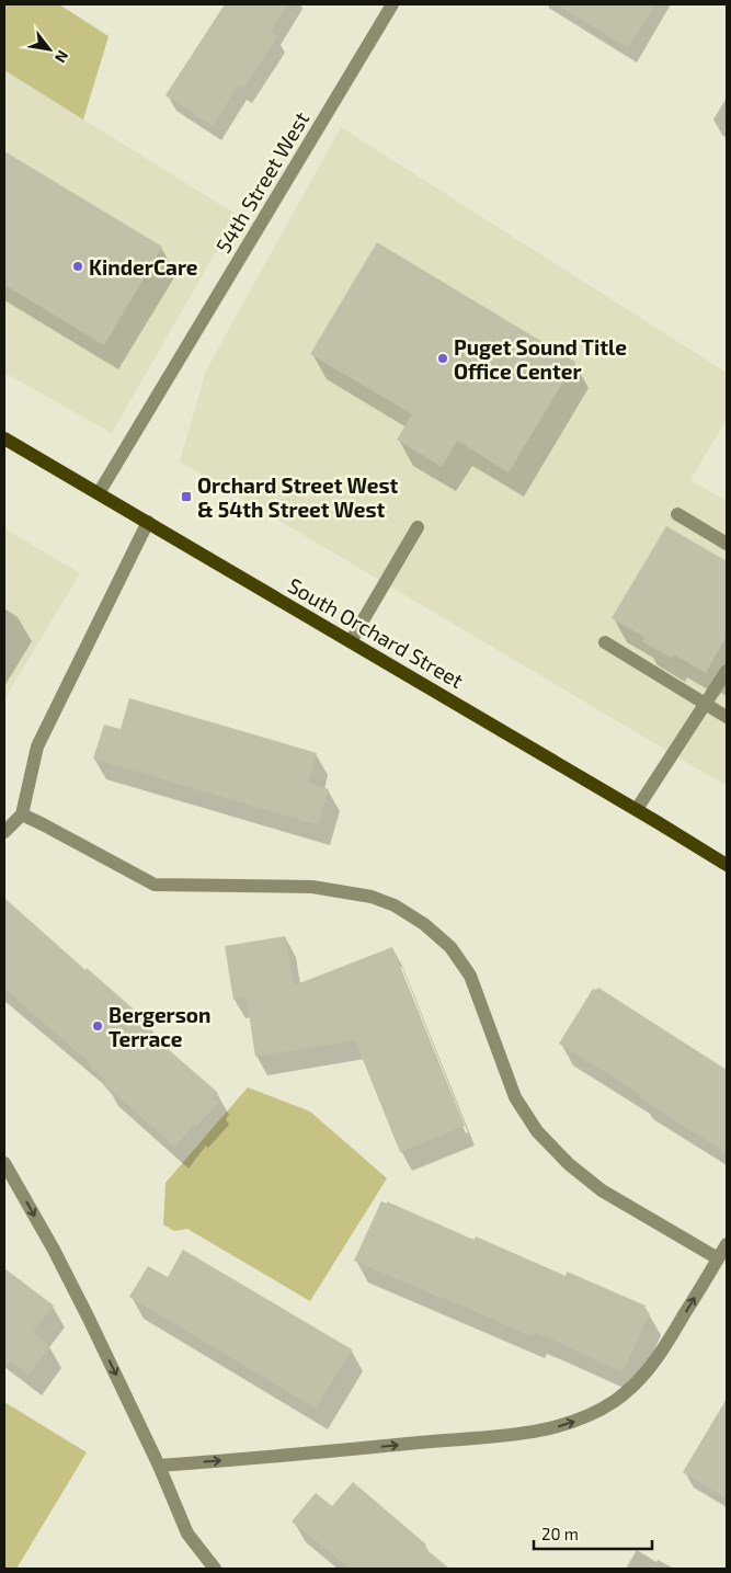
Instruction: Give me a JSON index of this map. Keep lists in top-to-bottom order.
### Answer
{
  "streets": {
    "main road": ["South Orchard Street"],
    "street": ["54th Street West"]
  },
  "crossings": [
    ["54th Street West", "South Orchard Street"]
  ],
  "places": {
    "other": ["KinderCare", "Puget Sound Title Office Center", "Bergerson Terrace"],
    "transit": ["Orchard Street West & 54th Street West"]
  },
  "scale_bar": "20 m",
  "north": "bottom right"
}
